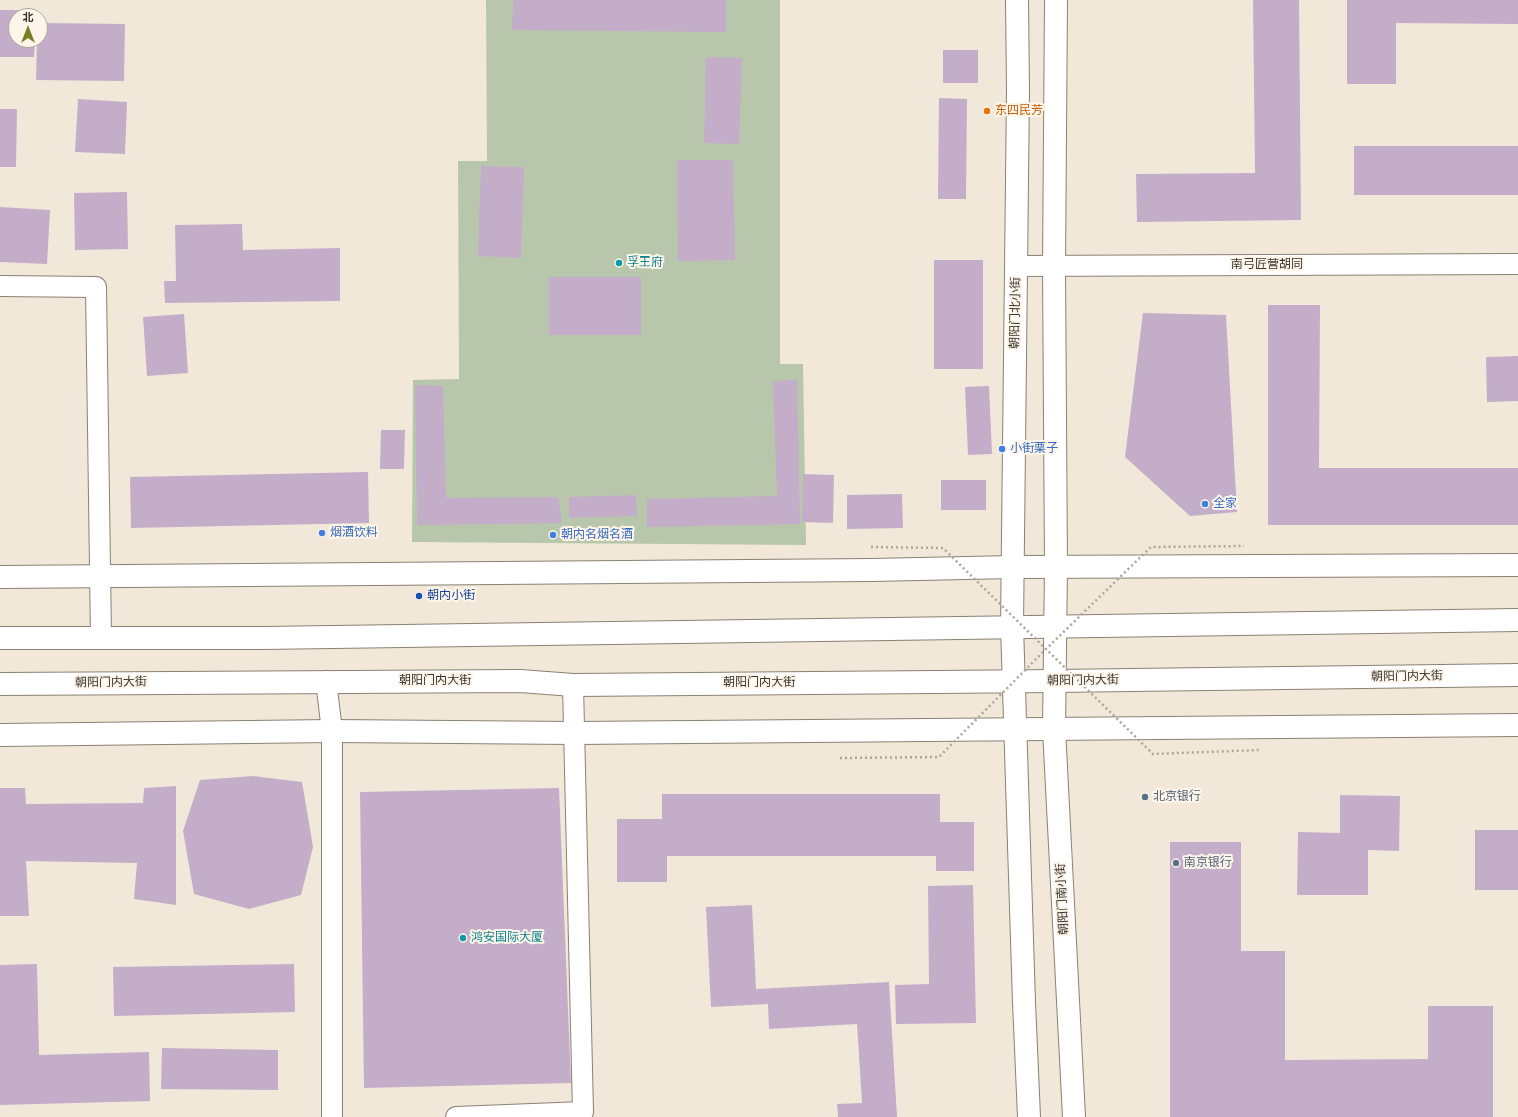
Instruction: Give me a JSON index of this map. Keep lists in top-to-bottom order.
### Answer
{
  "streets": {
    "main road": ["朝阳门北小街", "朝阳门内大街", "朝阳门南小街"],
    "street": ["南弓匠营胡同"]
  },
  "crossings": [
    ["南弓匠营胡同", "朝阳门北小街"],
    ["朝阳门北小街", "朝阳门内大街"],
    ["朝阳门内大街", "朝阳门南小街"]
  ],
  "places": [
    "东四民芳",
    "孚王府",
    "小街栗子",
    "全家",
    "烟酒饮料",
    "朝内名烟名酒",
    "朝内小街",
    "北京银行",
    "南京银行",
    "鸿安国际大厦"
  ],
  "north": "top"
}
